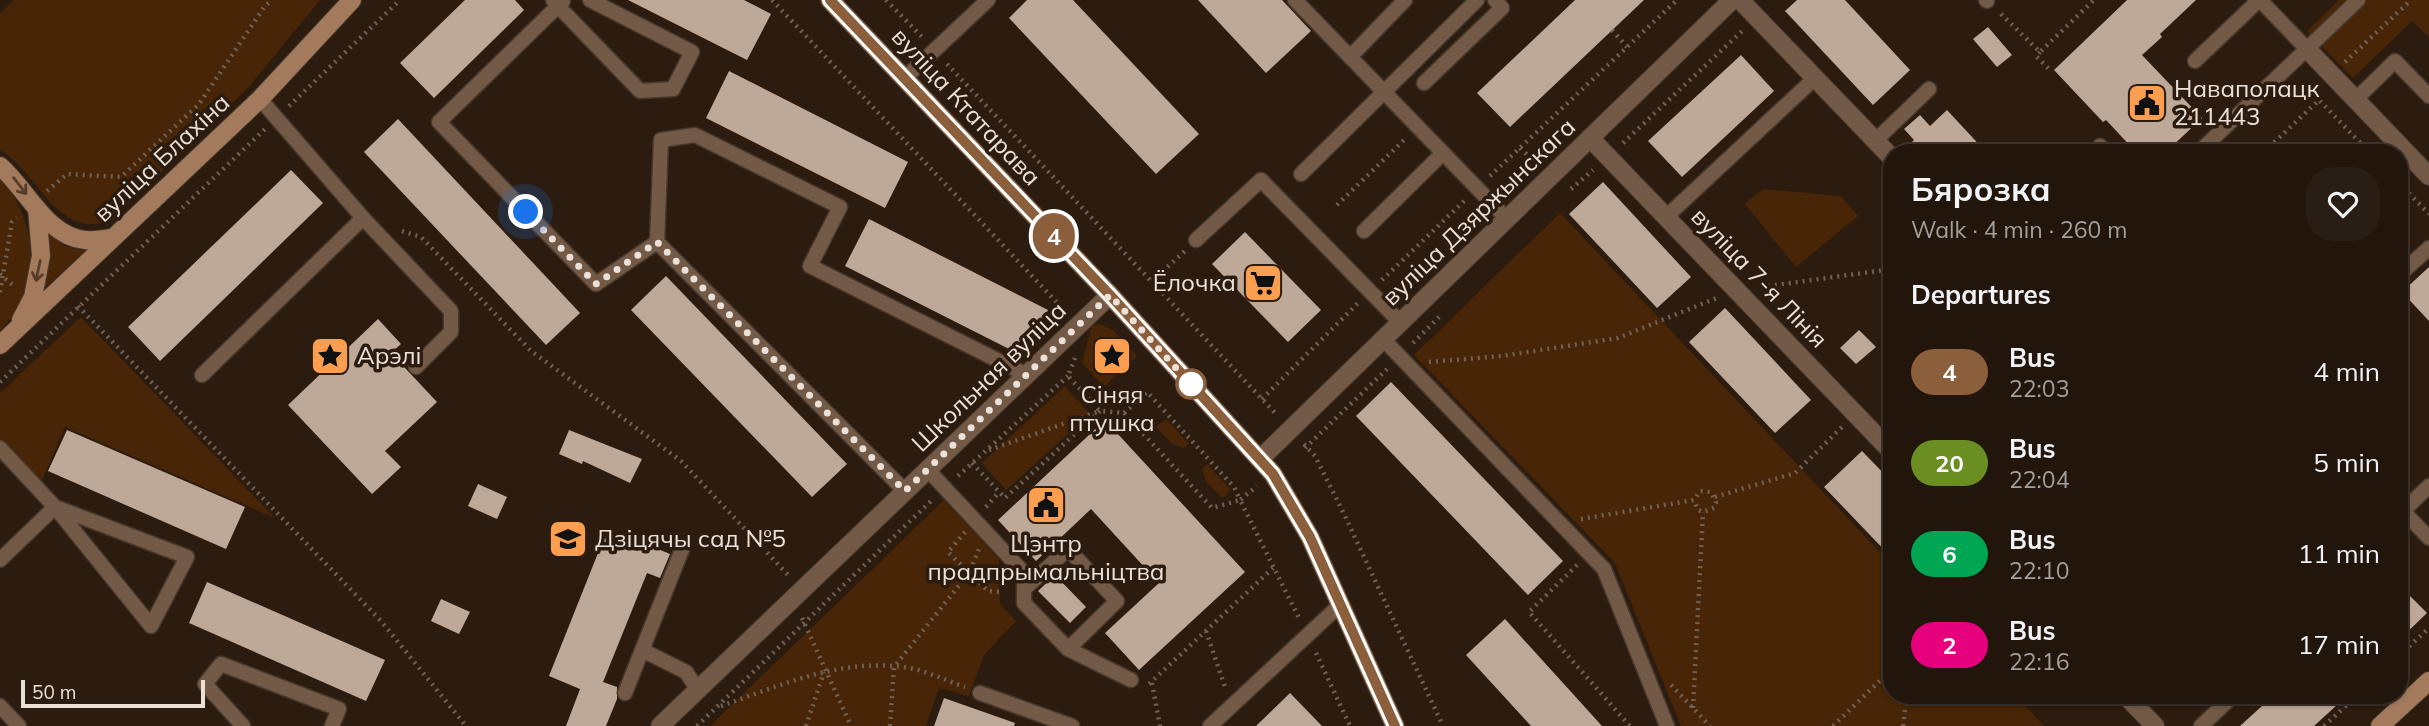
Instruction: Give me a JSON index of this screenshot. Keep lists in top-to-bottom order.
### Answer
{
  "streets": {
    "main road": ["вуліца Ктатарава", "вуліца Блахіна"],
    "street": ["вуліца Дзяржынскага", "вуліца 7-я Лінія", "Школьная вуліца"]
  },
  "crossings": [
    ["вуліца Ктатарава", "вуліца Дзяржынскага"],
    ["вуліца Ктатарава", "Школьная вуліца"],
    ["вуліца Дзяржынскага", "вуліца 7-я Лінія"]
  ],
  "places": {
    "public building": ["Наваполацк 211443", "Цэнтр прадпрымальніцтва"],
    "supermarket": ["Ёлочка"],
    "place": ["Арэлі", "Сіняя птушка"],
    "school or university": ["Дзіцячы сад №5"]
  },
  "lines": ["bus line 4"],
  "scale_bar": "50 m",
  "page": {
    "on_map": "4",
    "heading": [
      ["Бярозка", "Walk · 4 min · 260 m"],
      "Departures"
    ],
    "list": [
      {
        "mark": "4",
        "name": "Bus",
        "note": "22:03",
        "value": "4 min"
      },
      {
        "mark": "20",
        "name": "Bus",
        "note": "22:04",
        "value": "5 min"
      },
      {
        "mark": "6",
        "name": "Bus",
        "note": "22:10",
        "value": "11 min"
      },
      {
        "mark": "2",
        "name": "Bus",
        "note": "22:16",
        "value": "17 min"
      }
    ],
    "scale": "50 m"
  }
}
